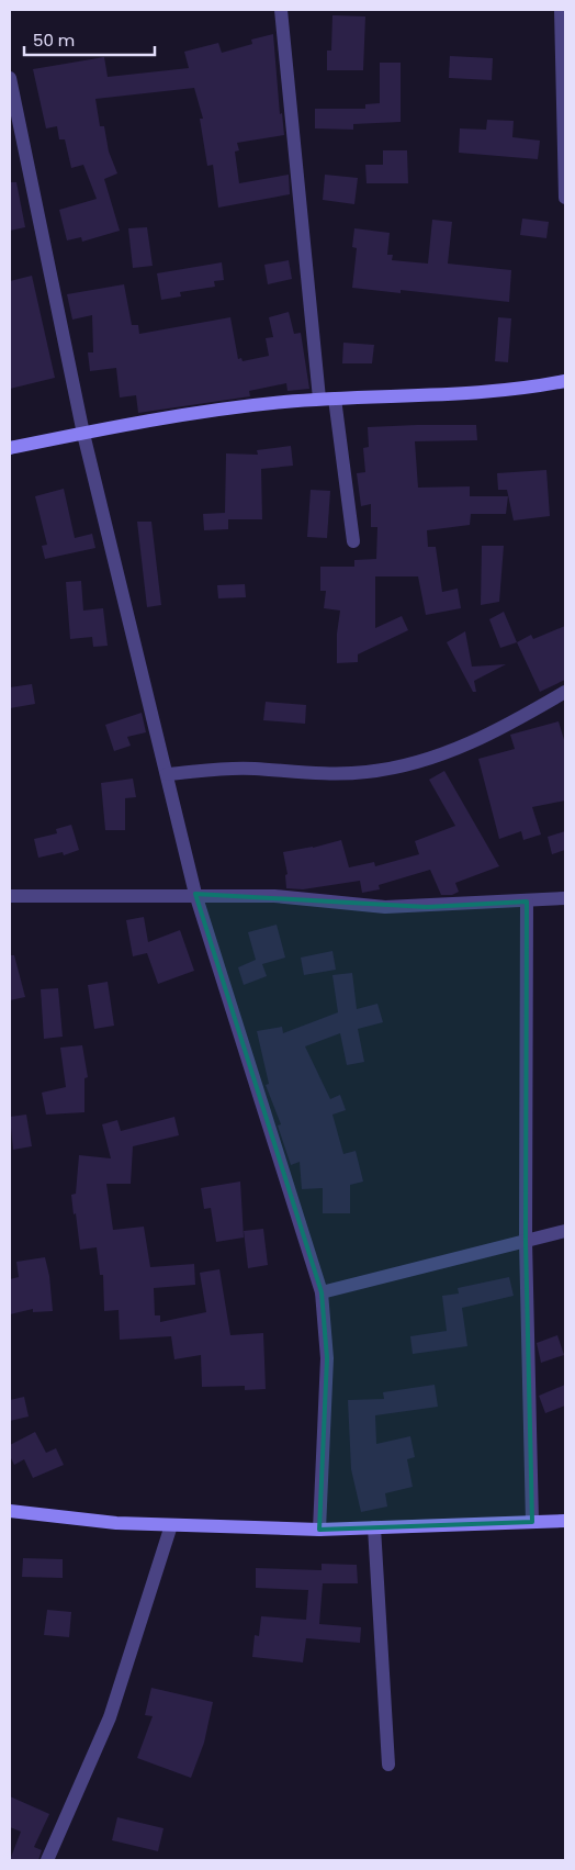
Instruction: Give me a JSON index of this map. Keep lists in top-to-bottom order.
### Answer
{
  "scale_bar": "50 m"
}
